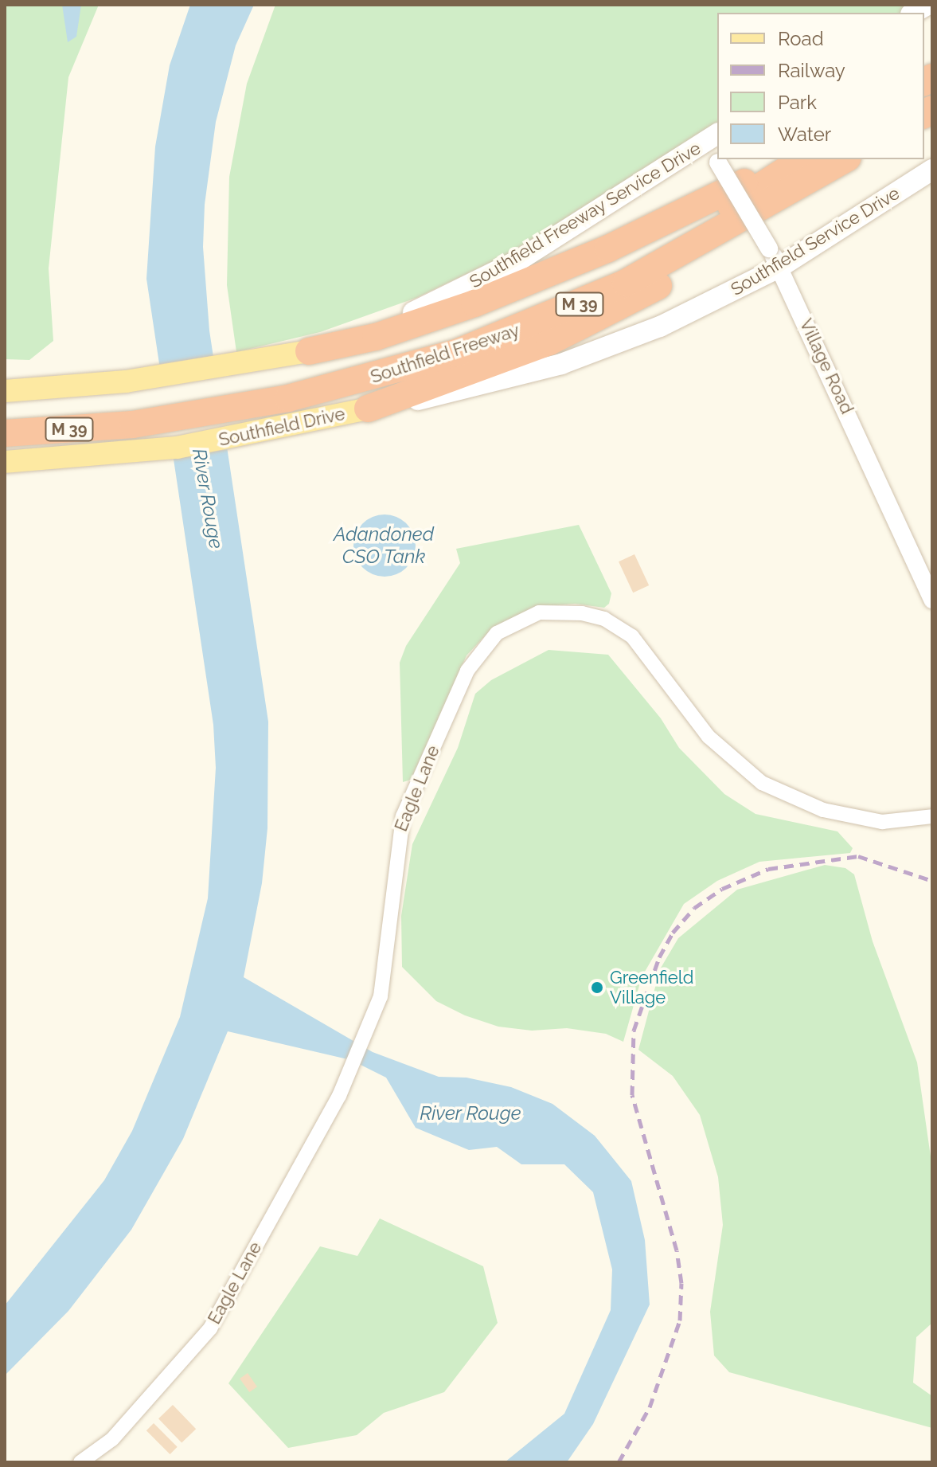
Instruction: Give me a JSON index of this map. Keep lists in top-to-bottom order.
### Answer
{
  "streets": {
    "highway": ["M 39", "Southfield Freeway"],
    "main road": ["Southfield Freeway Service Drive", "Southfield Service Drive", "Southfield Drive"],
    "street": ["Village Road", "Eagle Lane"]
  },
  "crossings": [
    ["Southfield Freeway Service Drive", "Southfield Freeway"],
    ["Southfield Freeway Service Drive", "Village Road"],
    ["Southfield Service Drive", "Village Road"],
    ["Southfield Service Drive", "Southfield Drive"]
  ],
  "water": ["River Rouge", "Adandoned CSO Tank"],
  "places": ["Greenfield Village"],
  "legend": [
    "Road",
    "Railway",
    "Park",
    "Water"
  ]
}
